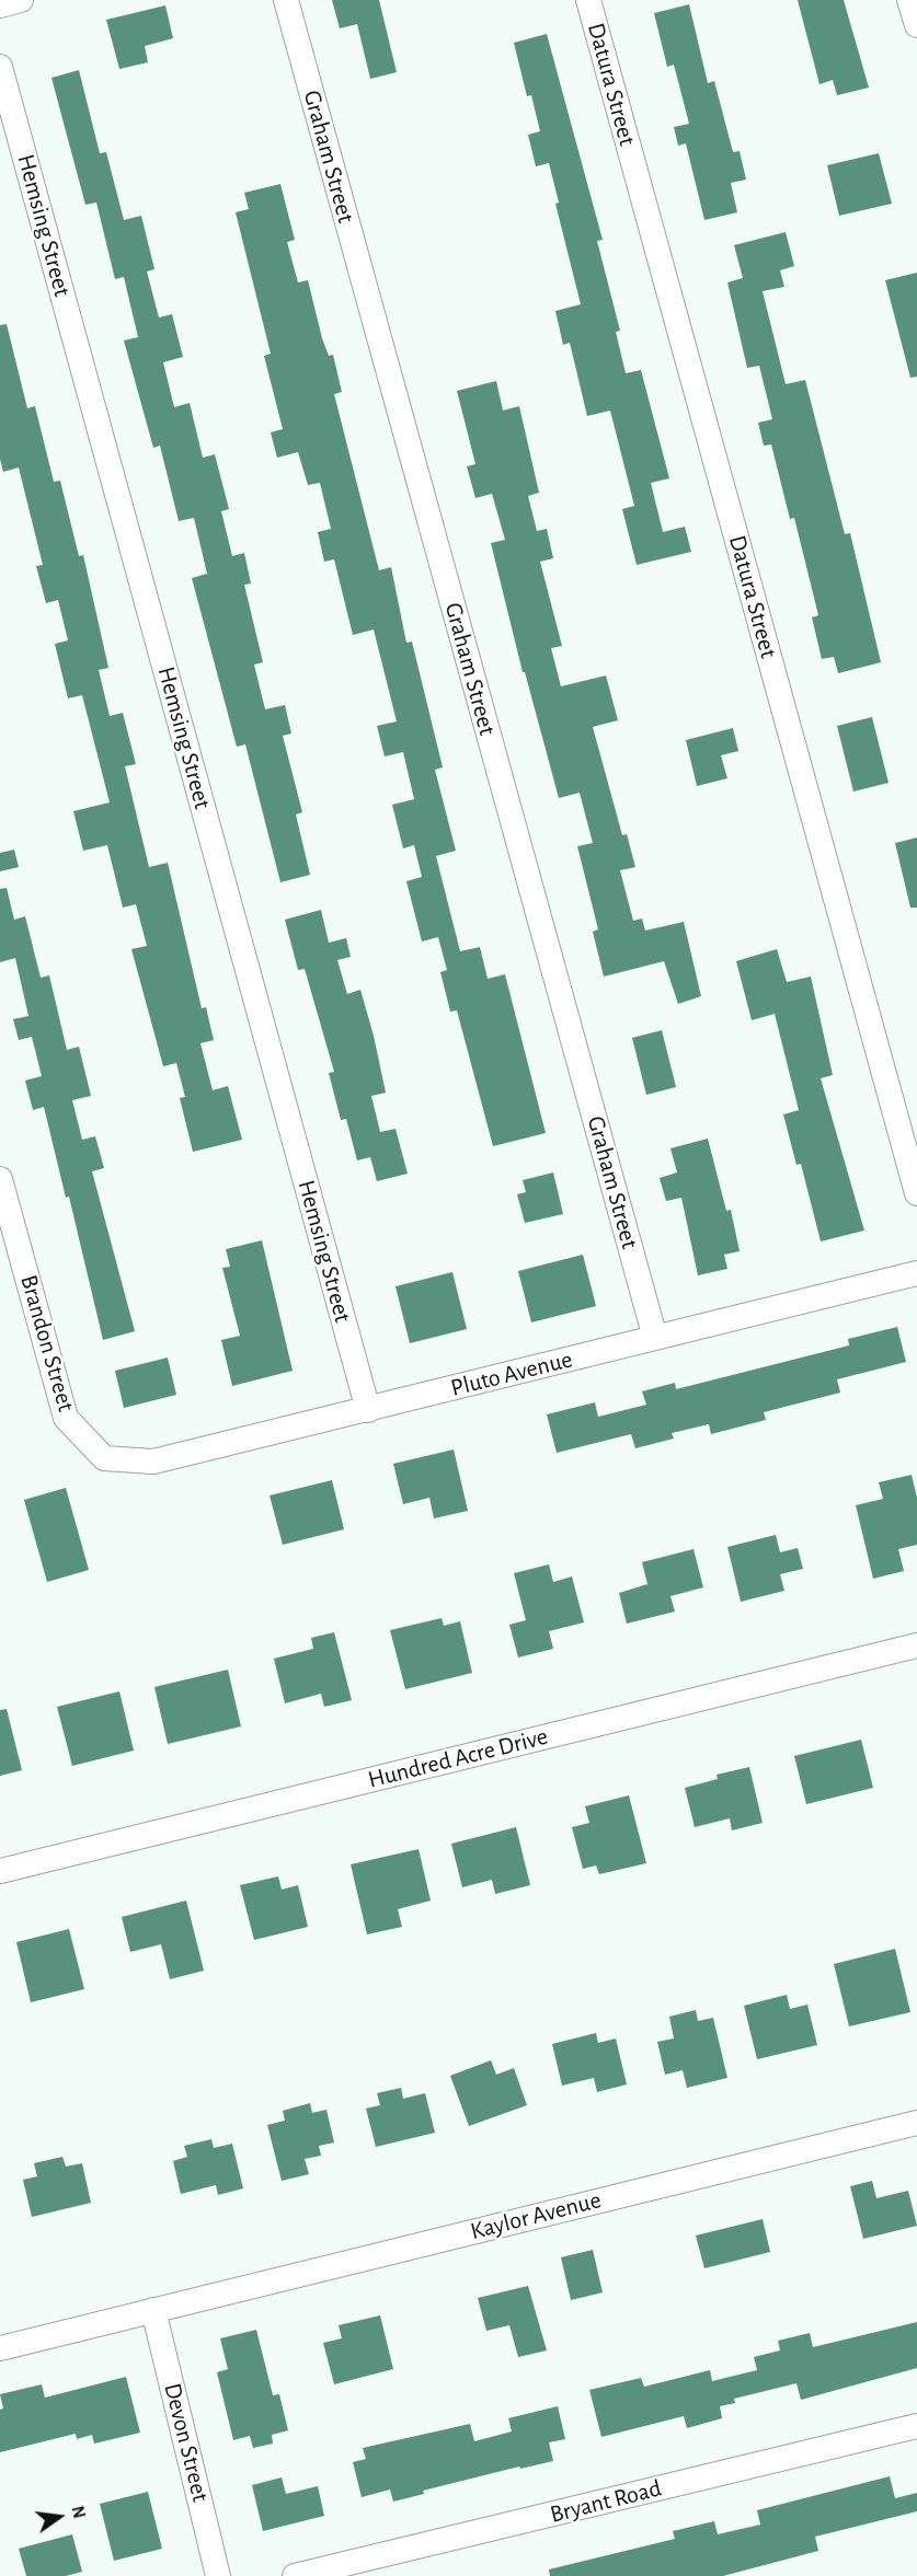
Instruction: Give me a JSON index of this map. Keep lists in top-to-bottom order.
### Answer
{
  "streets": {
    "street": [
      "Datura Street",
      "Graham Street",
      "Hemsing Street",
      "Brandon Street",
      "Pluto Avenue",
      "Hundred Acre Drive",
      "Kaylor Avenue",
      "Devon Street",
      "Bryant Road"
    ]
  },
  "crossings": [
    ["Graham Street", "Pluto Avenue"],
    ["Hemsing Street", "Pluto Avenue"],
    ["Brandon Street", "Pluto Avenue"],
    ["Kaylor Avenue", "Devon Street"]
  ],
  "north": "right"
}
